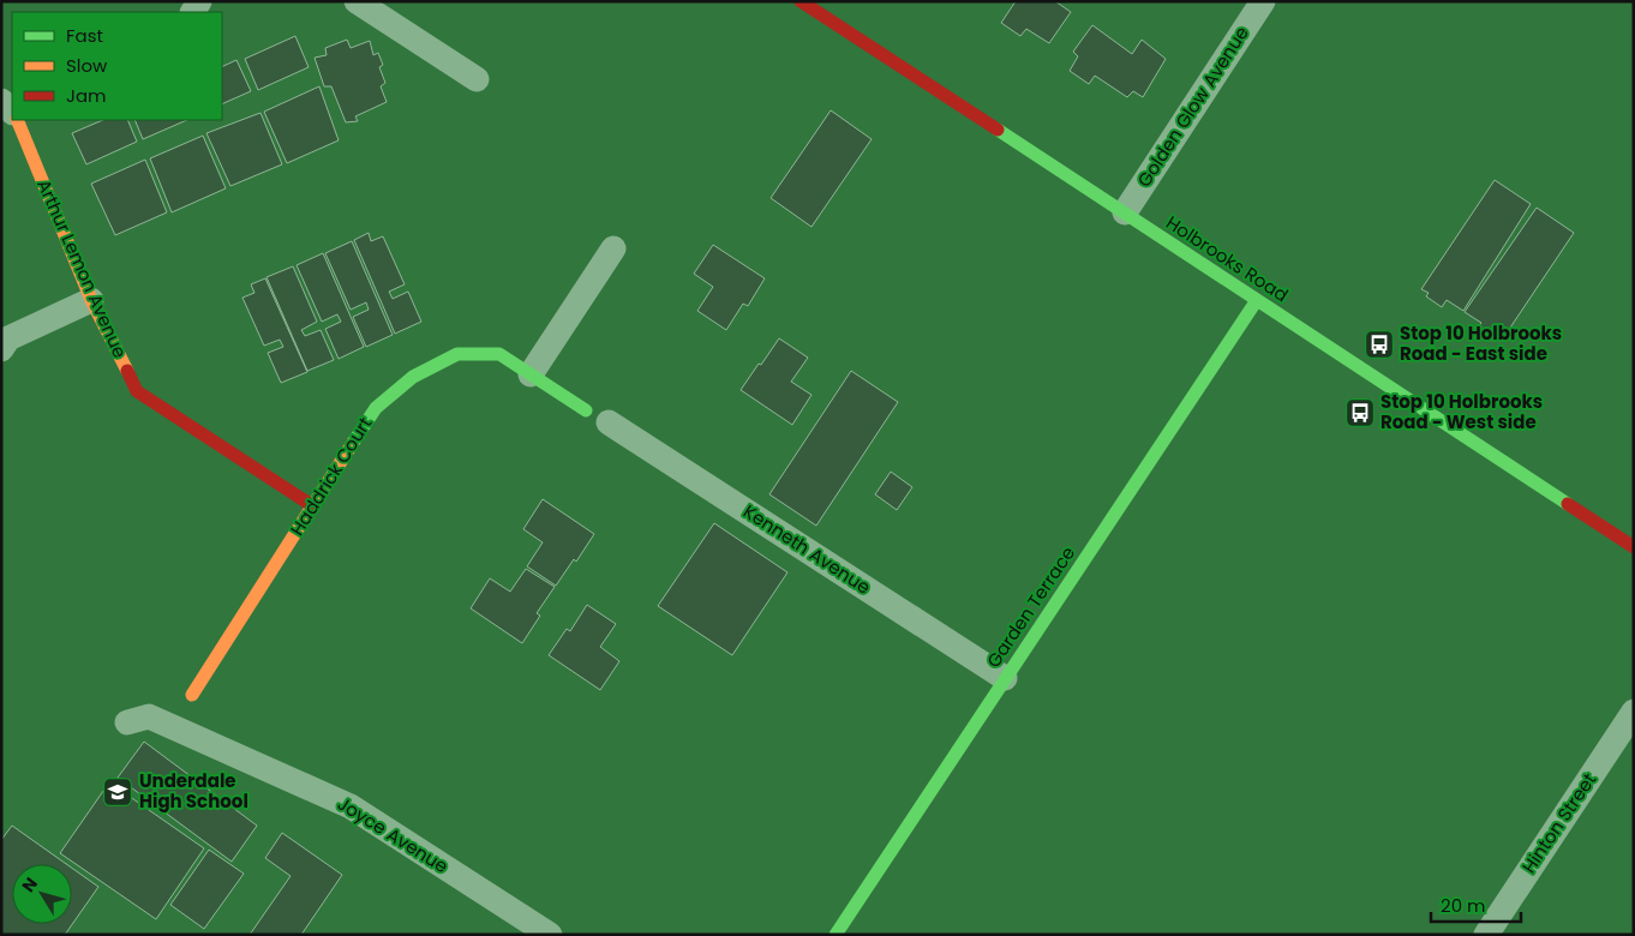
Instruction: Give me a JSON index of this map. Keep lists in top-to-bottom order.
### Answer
{
  "streets": {
    "street": [
      "Golden Glow Avenue",
      "Holbrooks Road",
      "Arthur Lemon Avenue",
      "Haddrick Court",
      "Kenneth Avenue",
      "Garden Terrace",
      "Hinton Street",
      "Joyce Avenue"
    ]
  },
  "crossings": [
    ["Golden Glow Avenue", "Holbrooks Road"],
    ["Holbrooks Road", "Garden Terrace"],
    ["Arthur Lemon Avenue", "Haddrick Court"],
    ["Haddrick Court", "Kenneth Avenue"],
    ["Kenneth Avenue", "Garden Terrace"]
  ],
  "places": {
    "bus stop": ["Stop 10 Holbrooks Road - East side", "Stop 10 Holbrooks Road - West side"],
    "school or university": ["Underdale High School"]
  },
  "legend": ["Fast", "Slow", "Jam"],
  "scale_bar": "20 m",
  "north": "top left"
}
